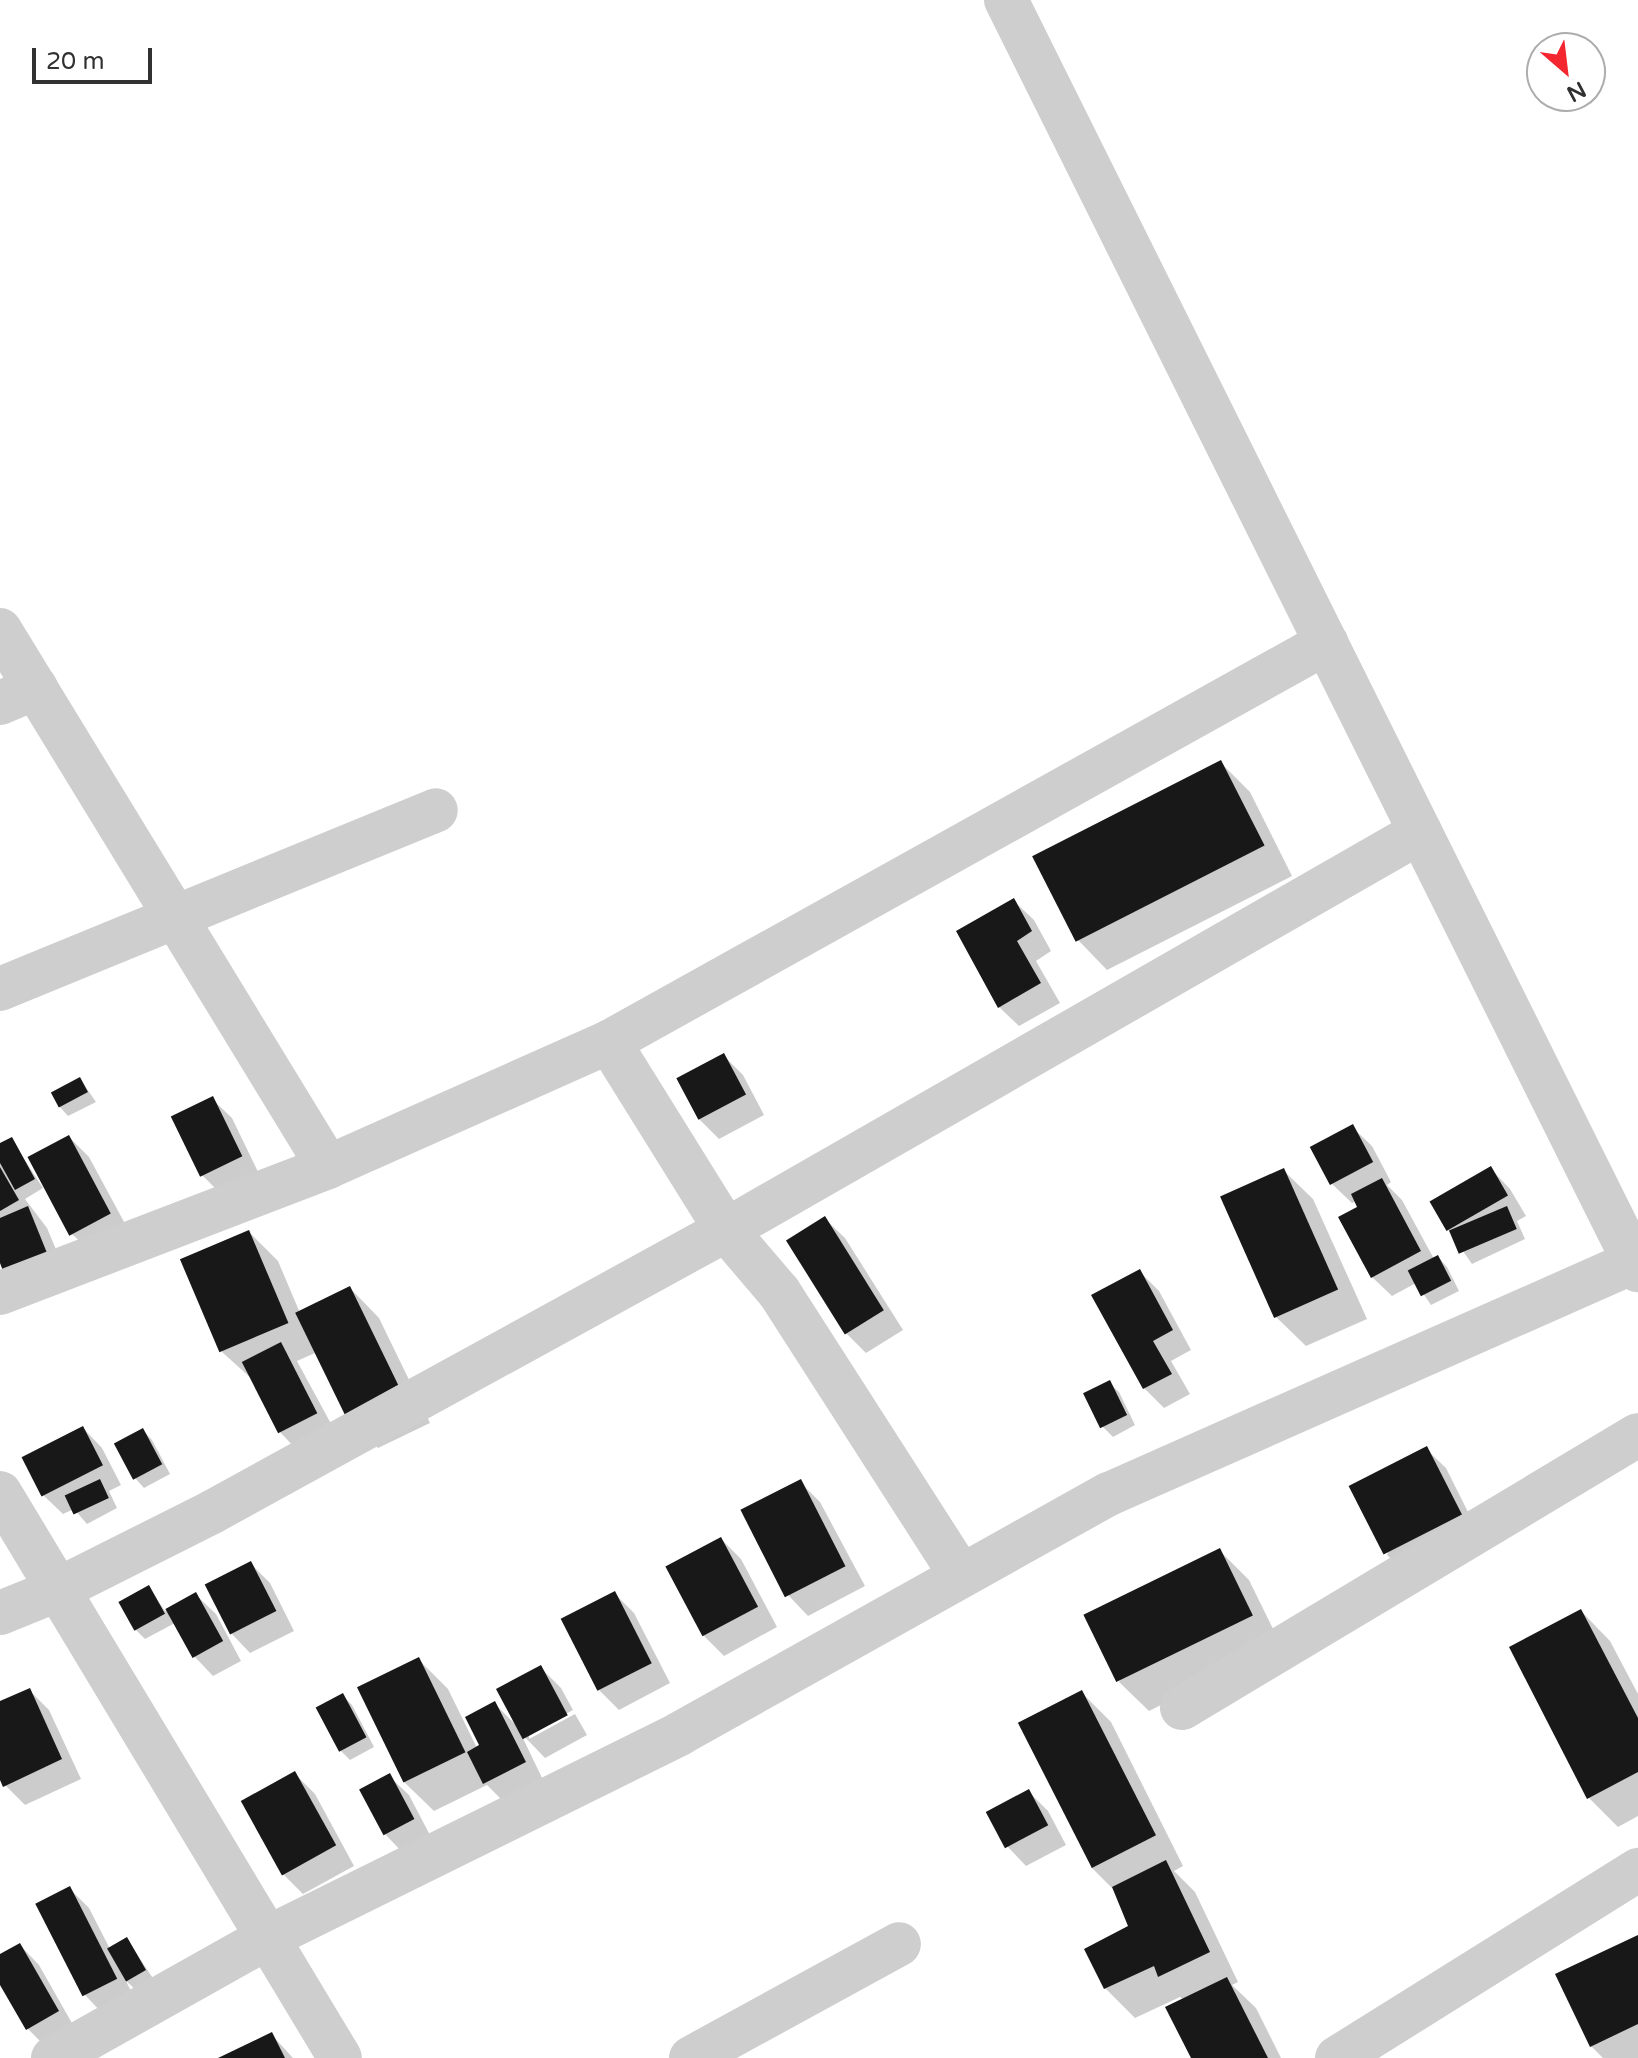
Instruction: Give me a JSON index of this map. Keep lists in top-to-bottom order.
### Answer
{
  "scale_bar": "20 m",
  "north": "bottom right"
}
